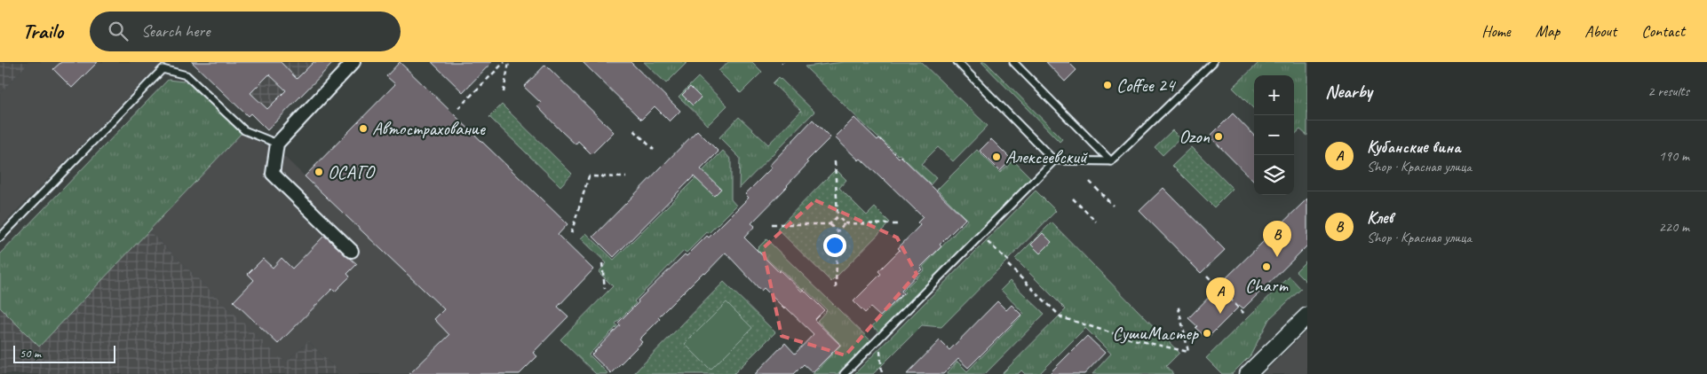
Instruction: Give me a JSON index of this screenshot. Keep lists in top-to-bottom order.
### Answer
{
  "places": [
    "Coffee 24",
    "Автострахование",
    "Ozon",
    "Алексеевский",
    "ОСАГО",
    "Charm",
    "СушиМастер"
  ],
  "scale_bar": "50 m",
  "page": {
    "header": "Trailo",
    "search": "Search here",
    "nav": [
      "Home",
      "Map",
      "About",
      "Contact"
    ],
    "heading": ["Nearby", "2 results"],
    "map_buttons": ["+", "−"],
    "list": [
      {
        "mark": "A",
        "name": "Кубанские вина",
        "note": "Shop · Красная улица",
        "value": "190 m"
      },
      {
        "mark": "B",
        "name": "Клев",
        "note": "Shop · Красная улица",
        "value": "220 m"
      }
    ],
    "pins": ["B", "A"],
    "scale": "50 m"
  }
}
